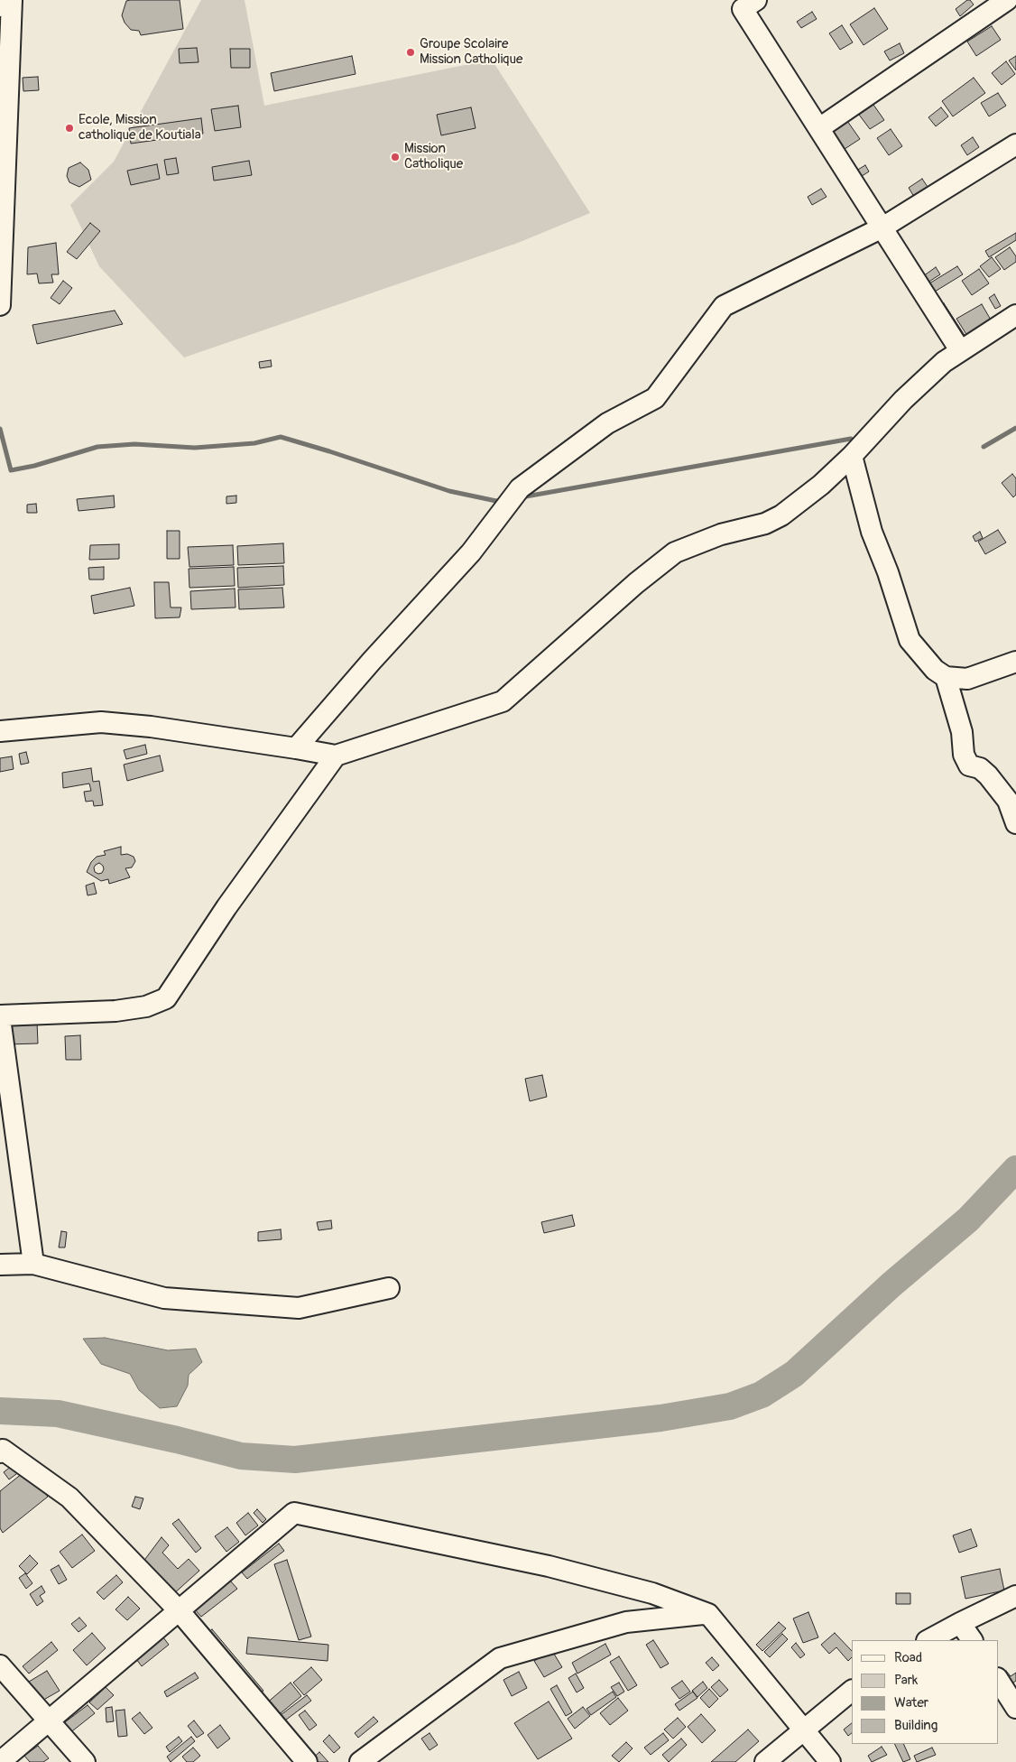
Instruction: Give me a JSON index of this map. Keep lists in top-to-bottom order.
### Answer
{
  "places": ["Groupe Scolaire Mission Catholique", "Ecole, Mission catholique de Koutiala", "Mission Catholique"],
  "legend": [
    "Road",
    "Park",
    "Water",
    "Building"
  ]
}
